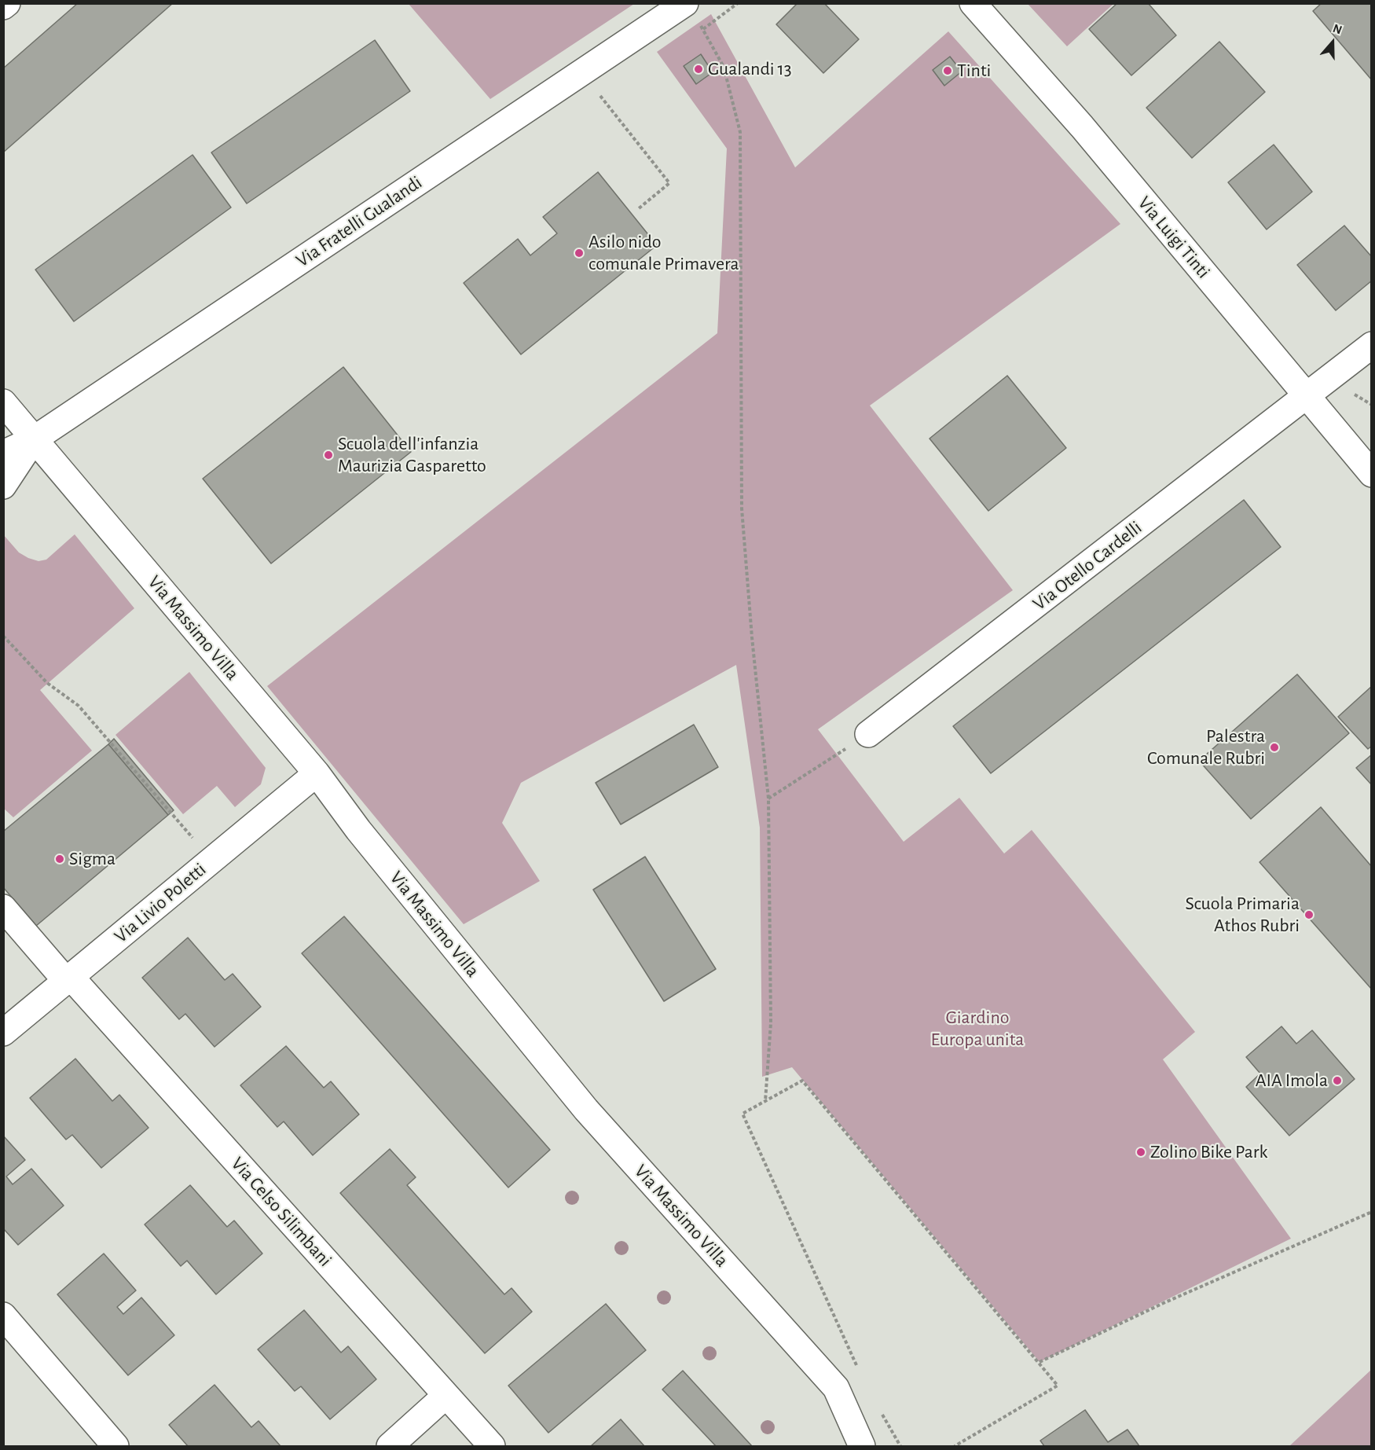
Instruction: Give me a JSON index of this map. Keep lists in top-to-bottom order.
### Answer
{
  "streets": {
    "street": [
      "Via Fratelli Gualandi",
      "Via Luigi Tinti",
      "Via Otello Cardelli",
      "Via Massimo Villa",
      "Via Livio Poletti",
      "Via Celso Silimbani"
    ]
  },
  "crossings": [
    ["Via Fratelli Gualandi", "Via Massimo Villa"],
    ["Via Luigi Tinti", "Via Otello Cardelli"],
    ["Via Massimo Villa", "Via Livio Poletti"],
    ["Via Livio Poletti", "Via Celso Silimbani"]
  ],
  "parks": ["Giardino Europa unita"],
  "places": [
    "Gualandi 13",
    "Tinti",
    "Asilo nido comunale Primavera",
    "Scuola dell'infanzia Maurizia Gasparetto",
    "Palestra Comunale Rubri",
    "Sigma",
    "Scuola Primaria Athos Rubri",
    "AIA Imola",
    "Zolino Bike Park"
  ],
  "north": "top"
}
